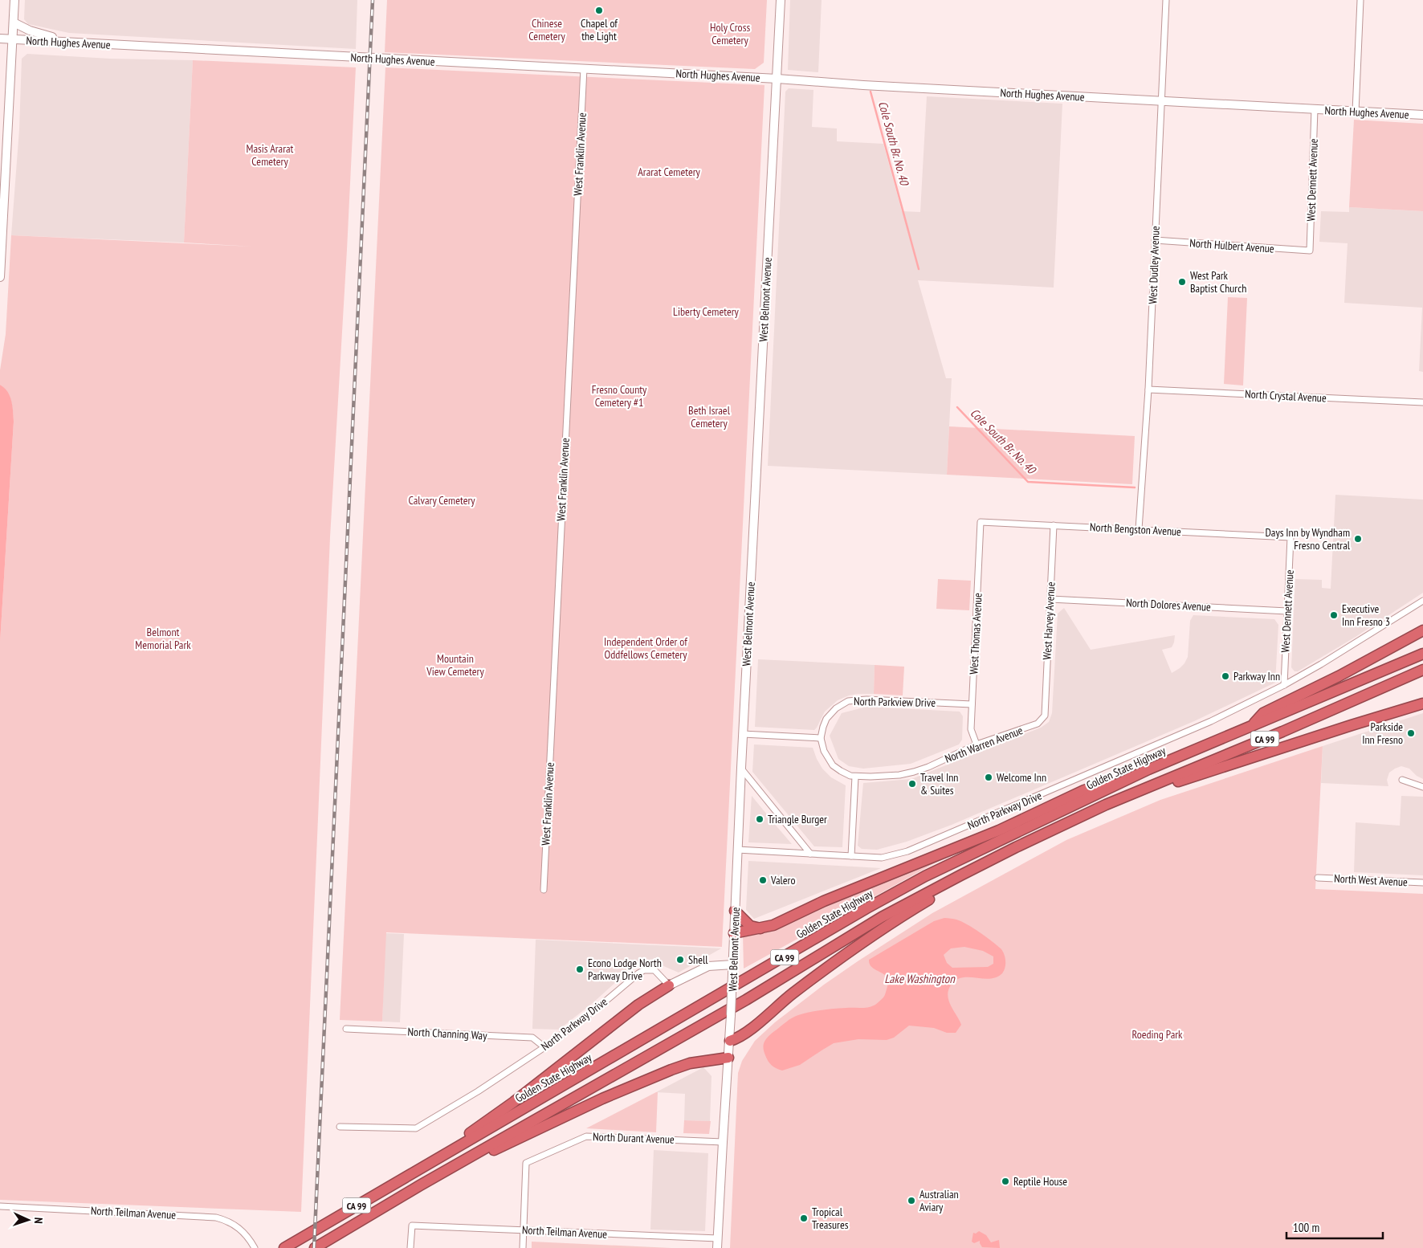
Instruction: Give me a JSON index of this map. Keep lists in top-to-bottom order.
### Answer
{
  "streets": {
    "highway": ["CA 99", "Golden State Highway"],
    "street": [
      "North Hughes Avenue",
      "West Franklin Avenue",
      "West Dennett Avenue",
      "North Hulbert Avenue",
      "West Dudley Avenue",
      "West Belmont Avenue",
      "North Crystal Avenue",
      "North Bengston Avenue",
      "North Dolores Avenue",
      "West Harvey Avenue",
      "West Thomas Avenue",
      "North Parkview Drive",
      "North Warren Avenue",
      "North Parkway Drive",
      "North West Avenue",
      "North Channing Way",
      "North Durant Avenue",
      "North Teilman Avenue"
    ]
  },
  "crossings": [
    ["North Hughes Avenue", "West Franklin Avenue"],
    ["North Hughes Avenue", "West Dennett Avenue"],
    ["North Hughes Avenue", "West Dudley Avenue"],
    ["North Hughes Avenue", "West Belmont Avenue"],
    ["West Dennett Avenue", "North Hulbert Avenue"],
    ["West Dennett Avenue", "North Bengston Avenue"],
    ["West Dennett Avenue", "North Dolores Avenue"],
    ["West Dennett Avenue", "North Parkway Drive"],
    ["North Hulbert Avenue", "West Dudley Avenue"],
    ["West Dudley Avenue", "North Crystal Avenue"],
    ["West Dudley Avenue", "North Bengston Avenue"],
    ["West Belmont Avenue", "North Parkway Drive"],
    ["West Belmont Avenue", "North Durant Avenue"],
    ["West Belmont Avenue", "North Teilman Avenue"],
    ["North Bengston Avenue", "West Harvey Avenue"],
    ["North Bengston Avenue", "West Thomas Avenue"],
    ["North Dolores Avenue", "West Harvey Avenue"],
    ["West Harvey Avenue", "North Warren Avenue"],
    ["West Thomas Avenue", "North Parkview Drive"],
    ["West Thomas Avenue", "North Warren Avenue"],
    ["North Parkview Drive", "North Warren Avenue"],
    ["North Parkway Drive", "North Channing Way"],
    ["North Durant Avenue", "North Teilman Avenue"]
  ],
  "water": ["Cole South Br. No. 40", "Lake Washington"],
  "parks": [
    "Chinese Cemetery",
    "Holy Cross Cemetery",
    "Masis Ararat Cemetery",
    "Ararat Cemetery",
    "Liberty Cemetery",
    "Fresno County Cemetery #1",
    "Beth Israel Cemetery",
    "Calvary Cemetery",
    "Belmont Memorial Park",
    "Independent Order of Oddfellows Cemetery",
    "Mountain View Cemetery",
    "Roeding Park"
  ],
  "places": [
    "Chapel of the Light",
    "West Park Baptist Church",
    "Days Inn by Wyndham Fresno Central",
    "Executive Inn Fresno 3",
    "Parkway Inn",
    "Parkside Inn Fresno",
    "Welcome Inn",
    "Travel Inn & Suites",
    "Triangle Burger",
    "Valero",
    "Shell",
    "Econo Lodge North Parkway Drive",
    "Reptile House",
    "Australian Aviary",
    "Tropical Treasures"
  ],
  "scale_bar": "100 m",
  "north": "right"
}
